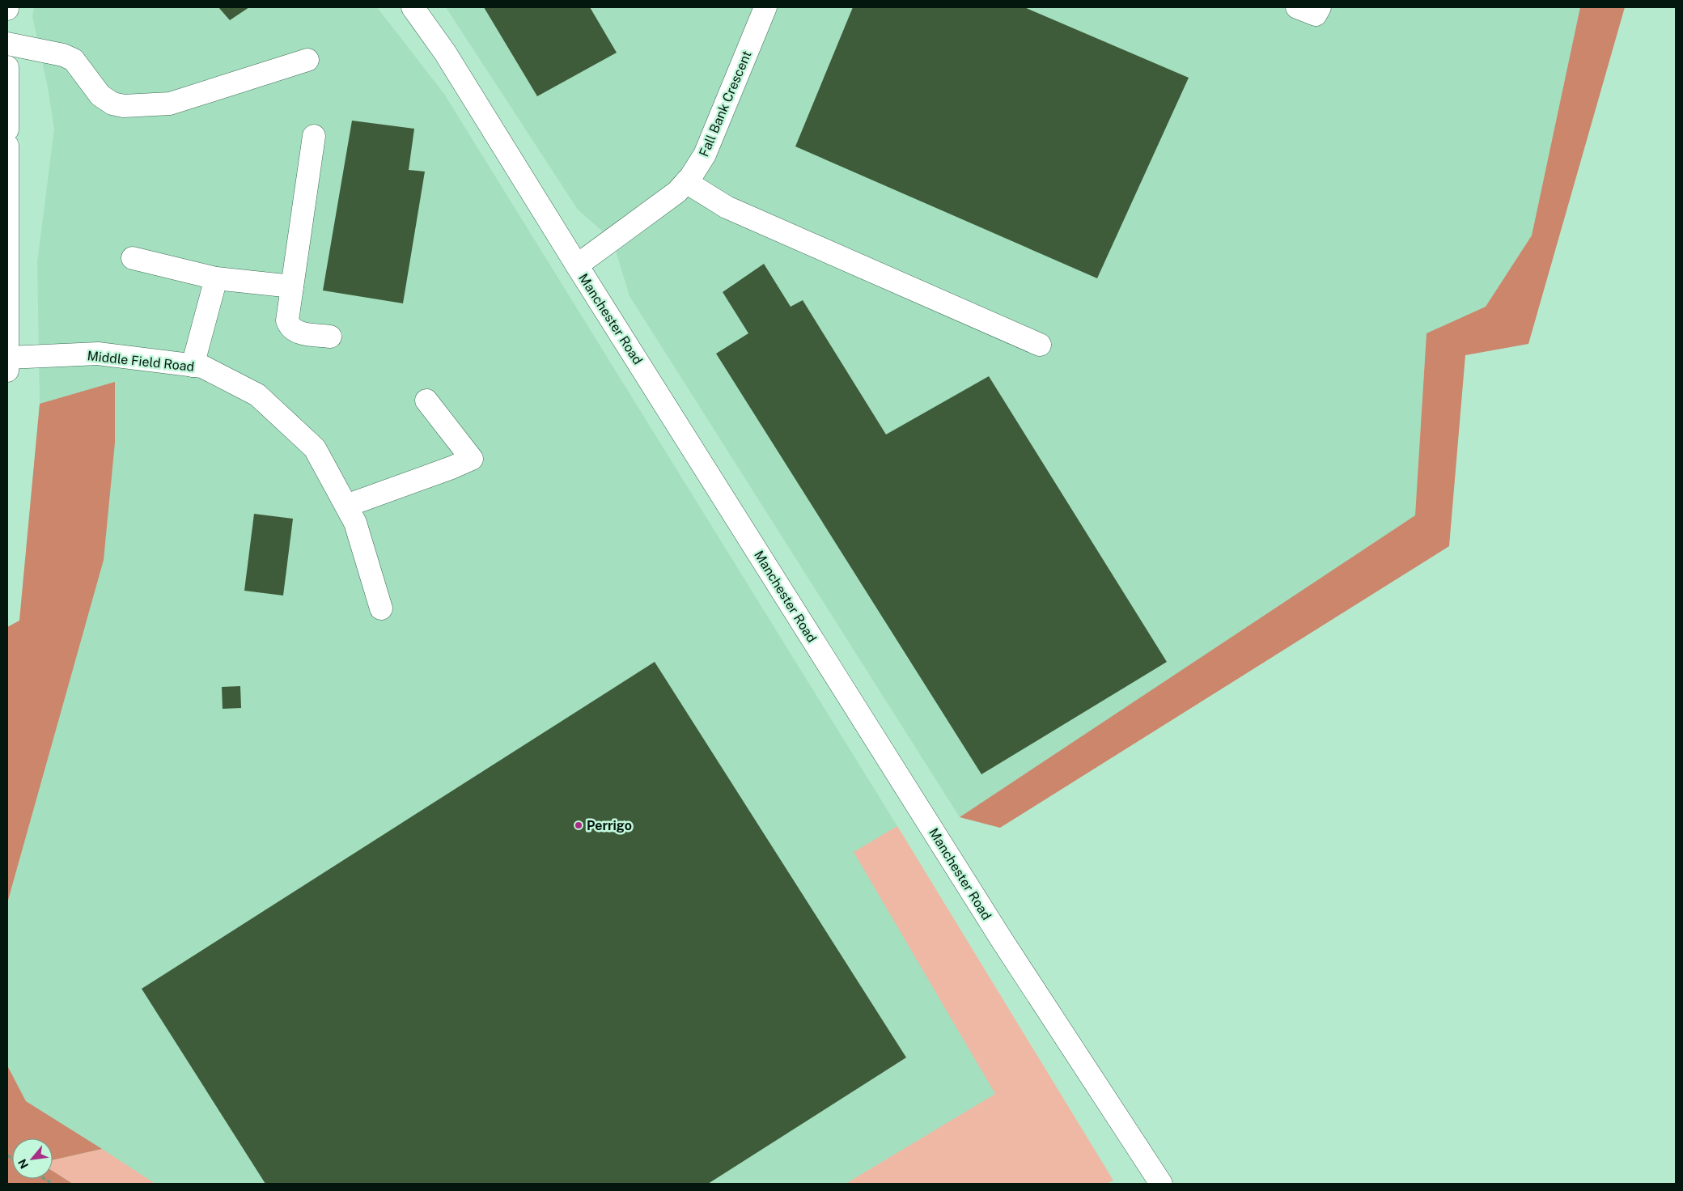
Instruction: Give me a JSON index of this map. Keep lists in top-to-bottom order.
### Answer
{
  "streets": {
    "main road": ["Fall Bank Crescent", "Manchester Road", "Middle Field Road"]
  },
  "crossings": [
    ["Fall Bank Crescent", "Manchester Road"]
  ],
  "places": ["Perrigo"],
  "north": "bottom left"
}
